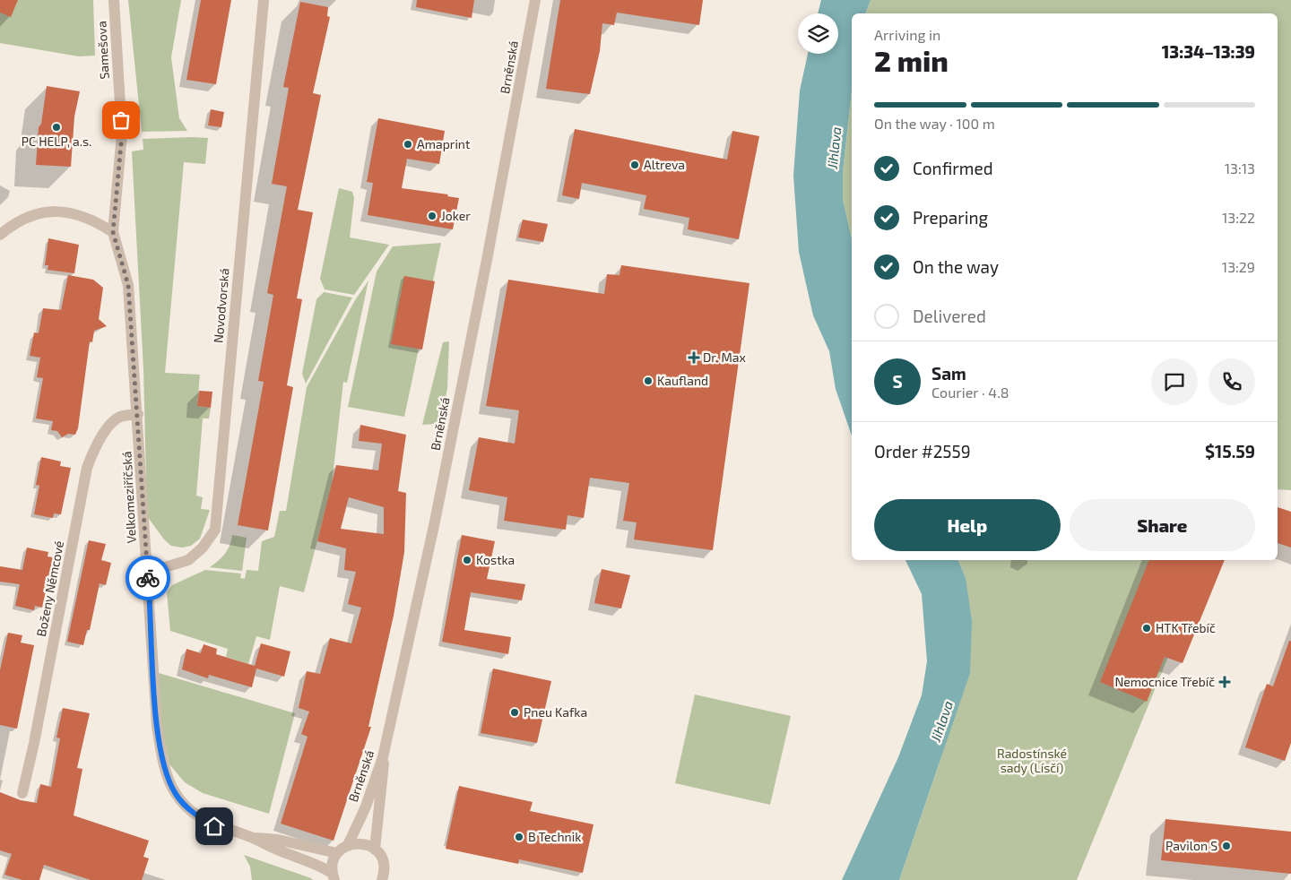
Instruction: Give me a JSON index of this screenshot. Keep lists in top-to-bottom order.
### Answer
{
  "streets": {
    "street": [
      "Samešova",
      "Brněnská",
      "Novodvorská",
      "Velkomeziříčská",
      "Boženy Němcové"
    ]
  },
  "crossings": [
    ["Samešova", "Velkomeziříčská"],
    ["Novodvorská", "Velkomeziříčská"],
    ["Velkomeziříčská", "Boženy Němcové"]
  ],
  "water": ["Jihlava"],
  "parks": ["Radostínské sady (Lísčí)"],
  "places": {
    "other": [
      "PC HELP, a.s.",
      "Amaprint",
      "Altreva",
      "Joker",
      "Kaufland",
      "Kostka",
      "HTK Třebíč",
      "Pneu Kafka",
      "B Technik",
      "Pavilon S"
    ],
    "health": ["Dr. Max", "Nemocnice Třebíč"]
  },
  "page": {
    "heading": ["2 min", "Arriving in", "13:34–13:39"],
    "panel": [
      "Sam",
      "Courier · 4.8",
      "Order #2559",
      "$15.59"
    ],
    "bar": "On the way · 100 m",
    "list": [
      ["Confirmed", "13:13"],
      ["Preparing", "13:22"],
      ["On the way", "13:29"],
      "Delivered"
    ],
    "round": "S",
    "buttons": ["Help", "Share"]
  }
}
